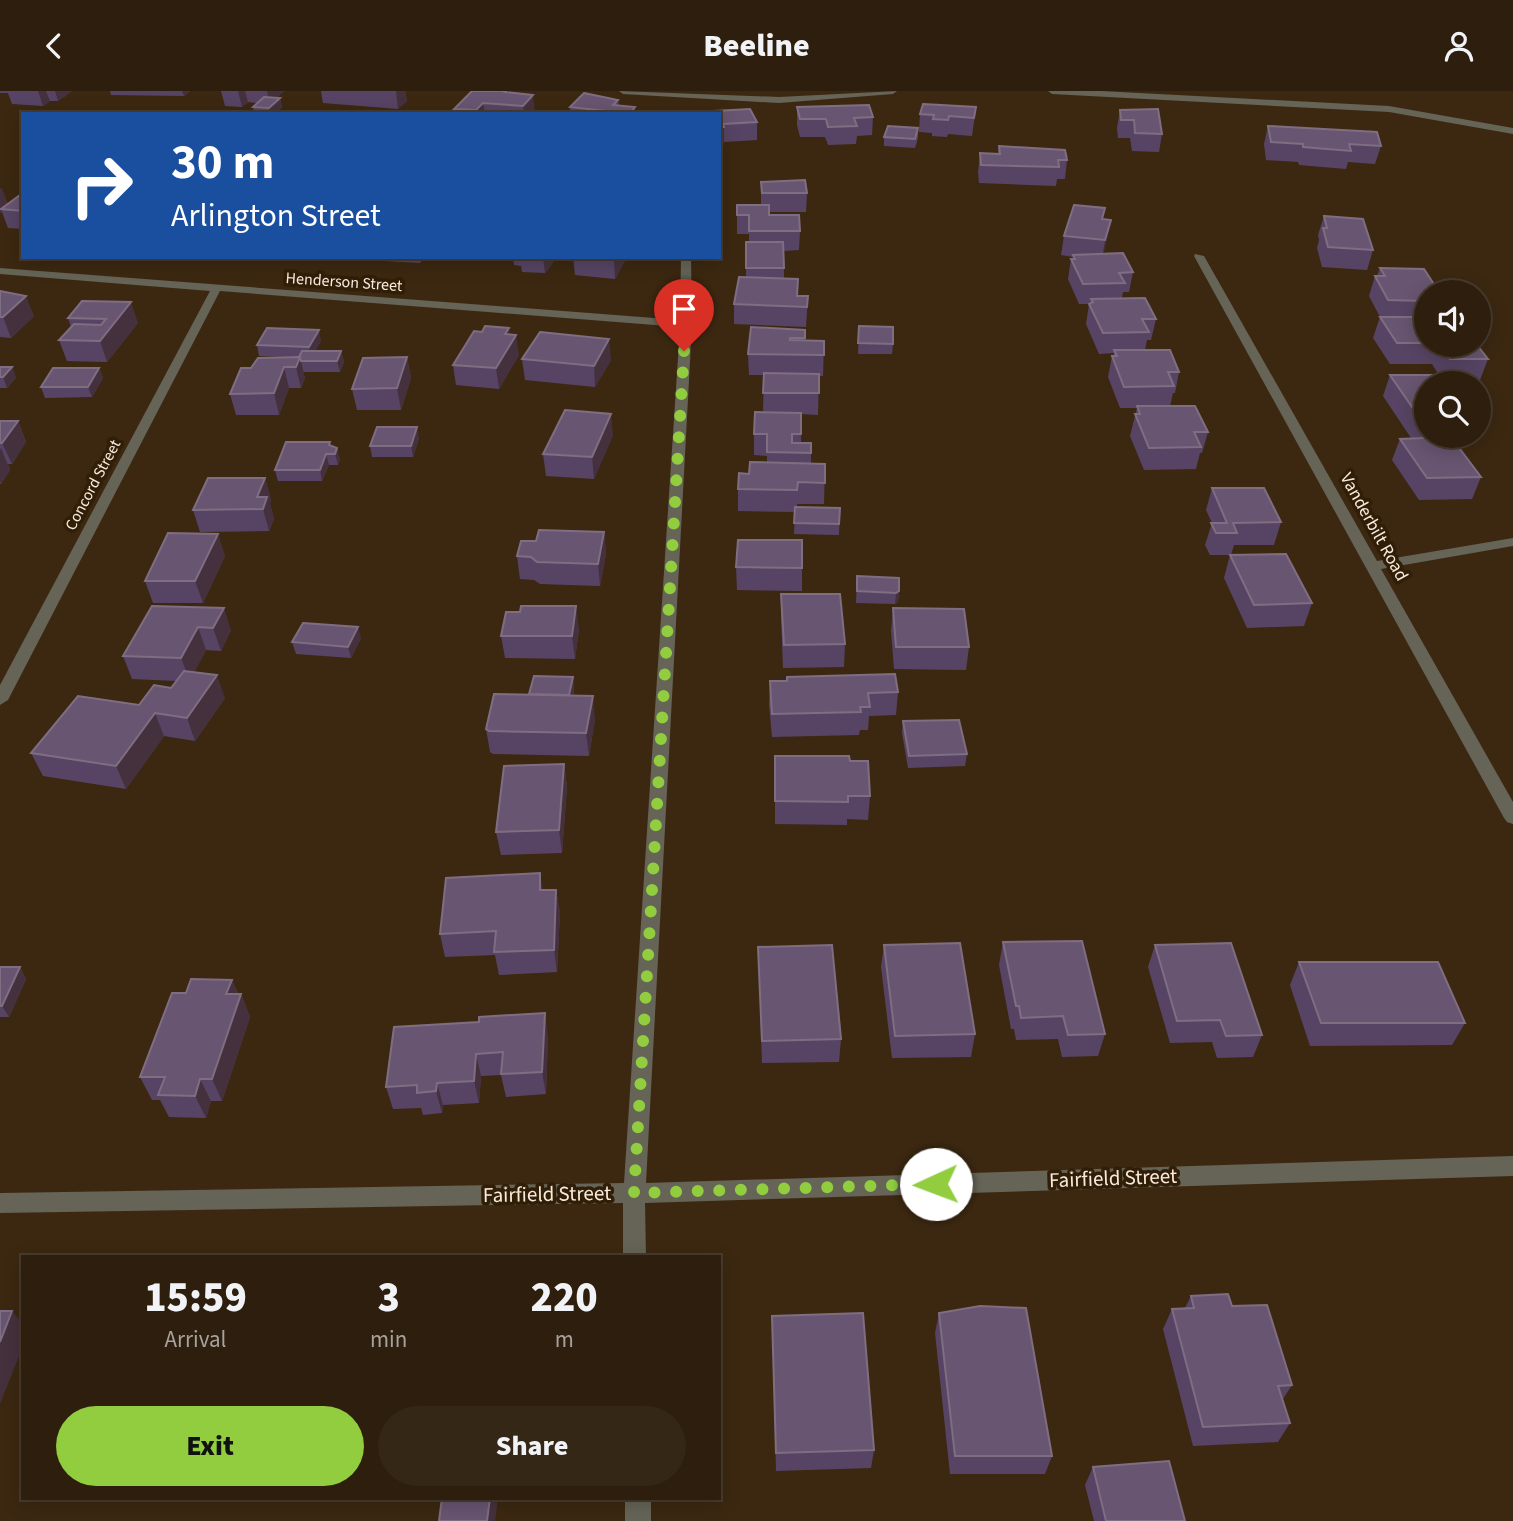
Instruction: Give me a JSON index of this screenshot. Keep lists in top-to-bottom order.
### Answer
{
  "streets": {
    "street": [
      "Henderson Street",
      "Concord Street",
      "Vanderbilt Road",
      "Fairfield Street"
    ]
  },
  "crossings": [
    ["Henderson Street", "Concord Street"]
  ],
  "page": {
    "header": "Beeline",
    "turn": ["30 m", "Arlington Street"],
    "eta": [
      "15:59",
      "Arrival",
      "3",
      "min",
      "220",
      "m"
    ],
    "buttons": ["Exit", "Share"]
  }
}
